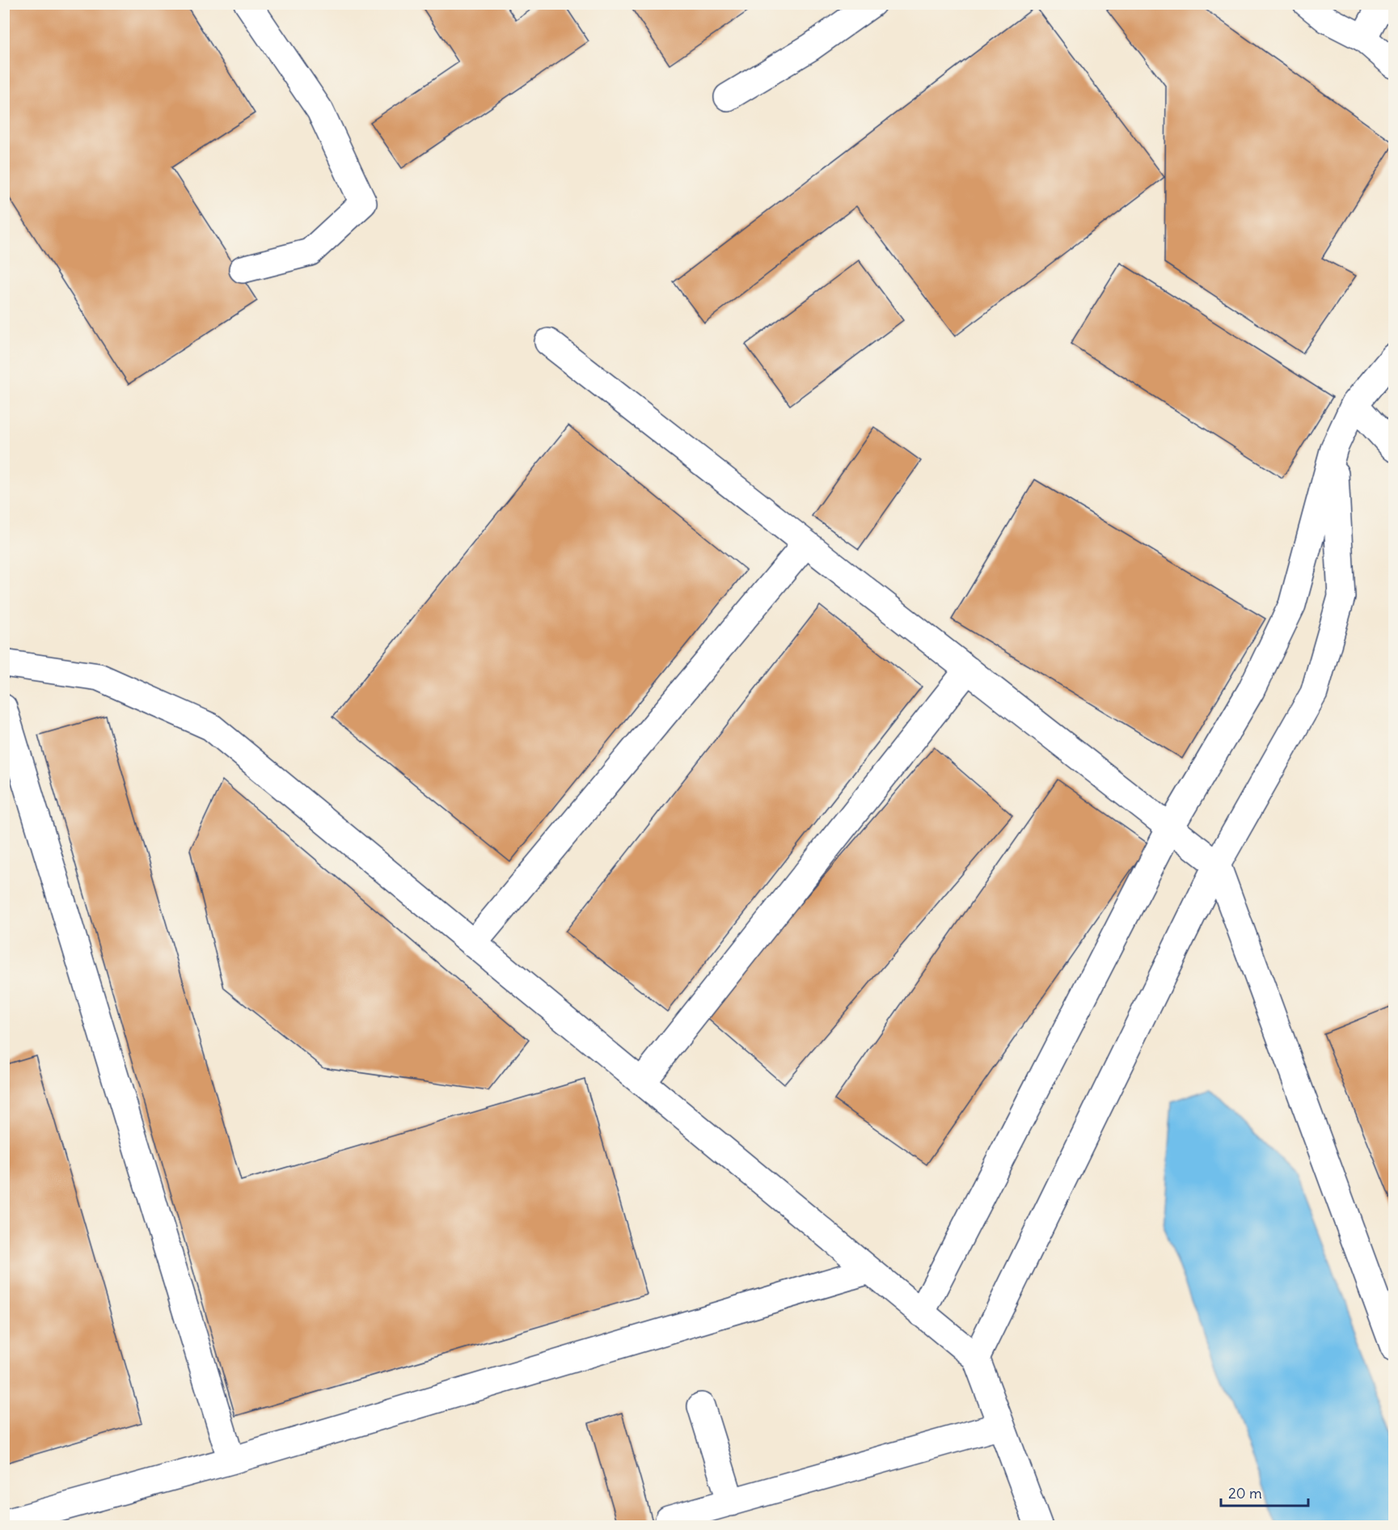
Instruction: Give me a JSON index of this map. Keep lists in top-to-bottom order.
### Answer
{
  "scale_bar": "20 m"
}
